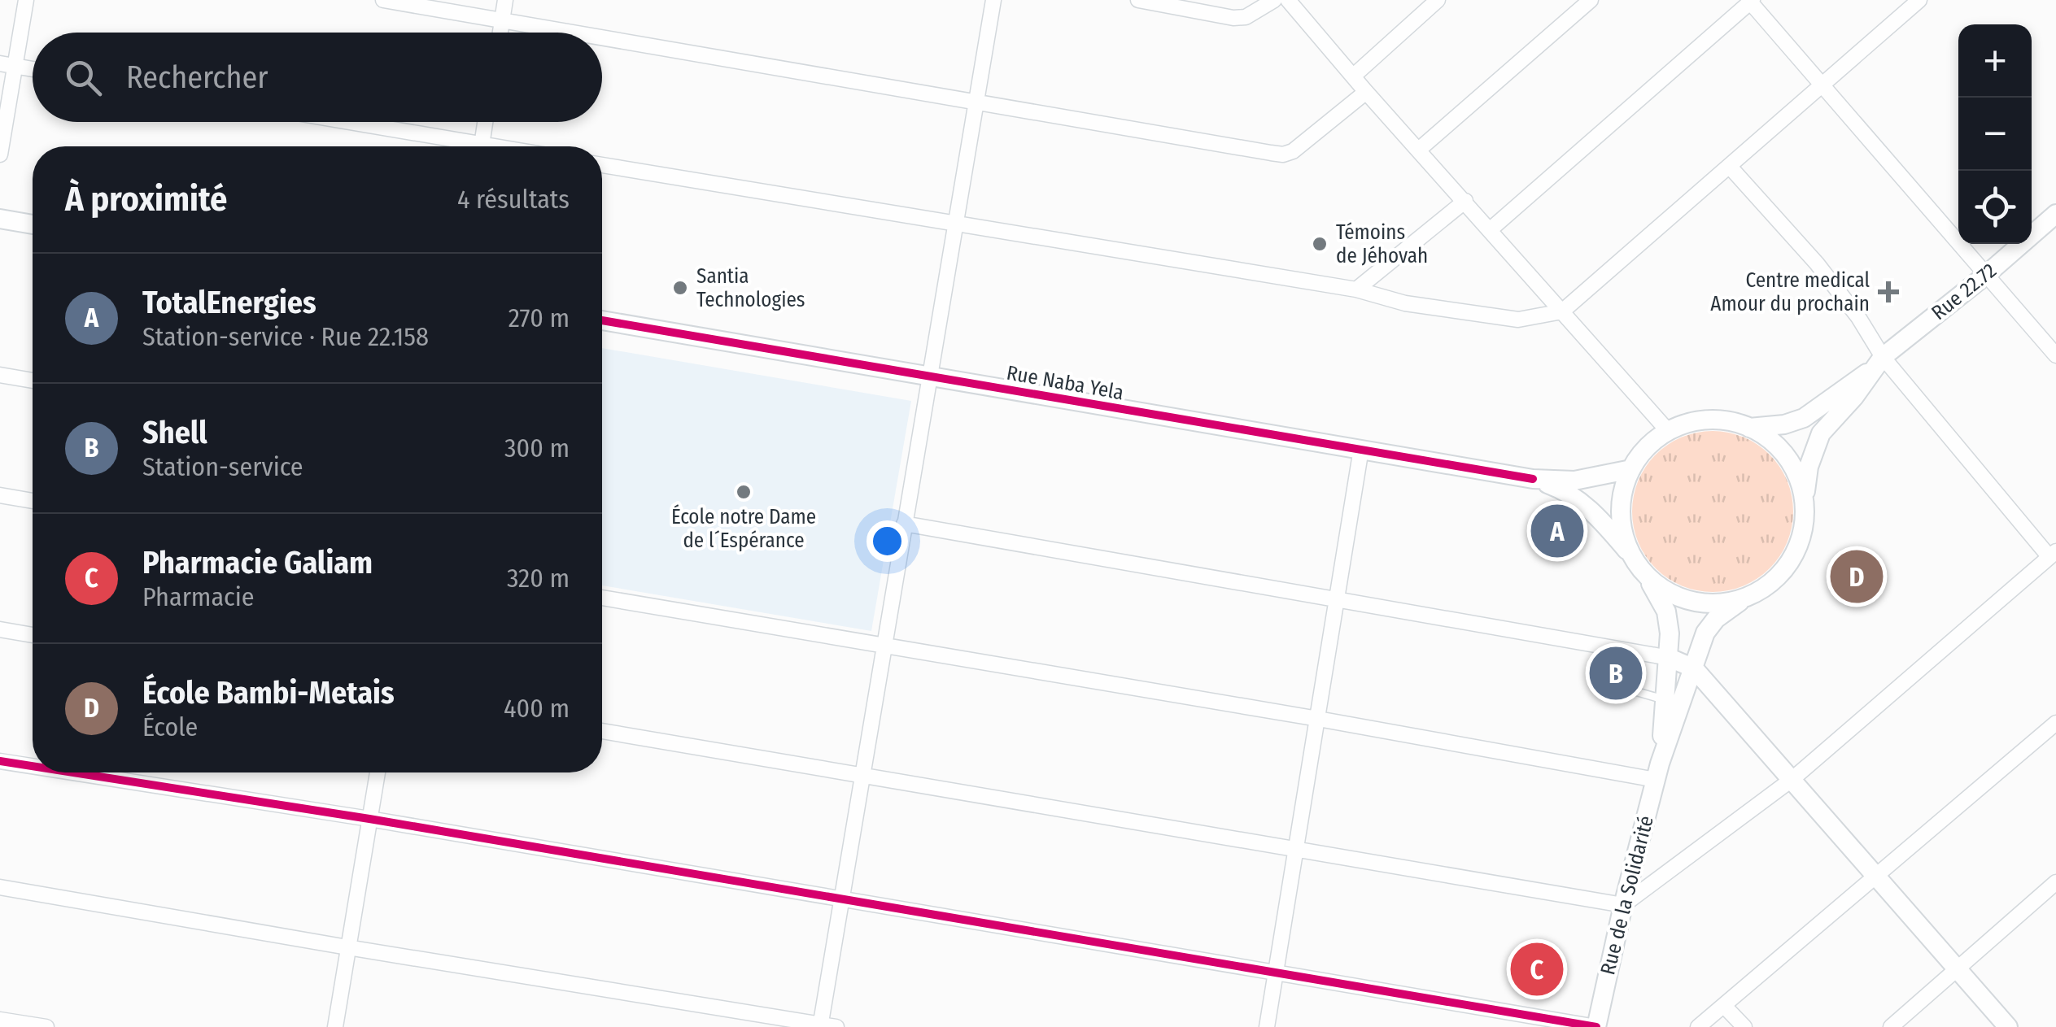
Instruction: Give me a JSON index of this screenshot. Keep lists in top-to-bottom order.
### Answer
{
  "streets": {
    "street": ["Rue 22.72", "Rue Naba Yela", "Rue de la Solidarité"]
  },
  "crossings": [
    ["Rue 22.72", "Rue de la Solidarité"]
  ],
  "places": {
    "other": ["Témoins de Jéhovah", "Santia Technologies", "École notre Dame de l´Espérance"],
    "health": ["Centre medical Amour du prochain"]
  },
  "page": {
    "map_buttons": ["+", "−"],
    "search": "Rechercher",
    "heading": ["À proximité", "4 résultats"],
    "list": [
      {
        "mark": "A",
        "name": "TotalEnergies",
        "note": "Station-service · Rue 22.158",
        "value": "270 m"
      },
      {
        "mark": "B",
        "name": "Shell",
        "note": "Station-service",
        "value": "300 m"
      },
      {
        "mark": "C",
        "name": "Pharmacie Galiam",
        "note": "Pharmacie",
        "value": "320 m"
      },
      {
        "mark": "D",
        "name": "École Bambi-Metais",
        "note": "École",
        "value": "400 m"
      }
    ],
    "pins": [
      "A",
      "D",
      "B",
      "C"
    ]
  }
}
